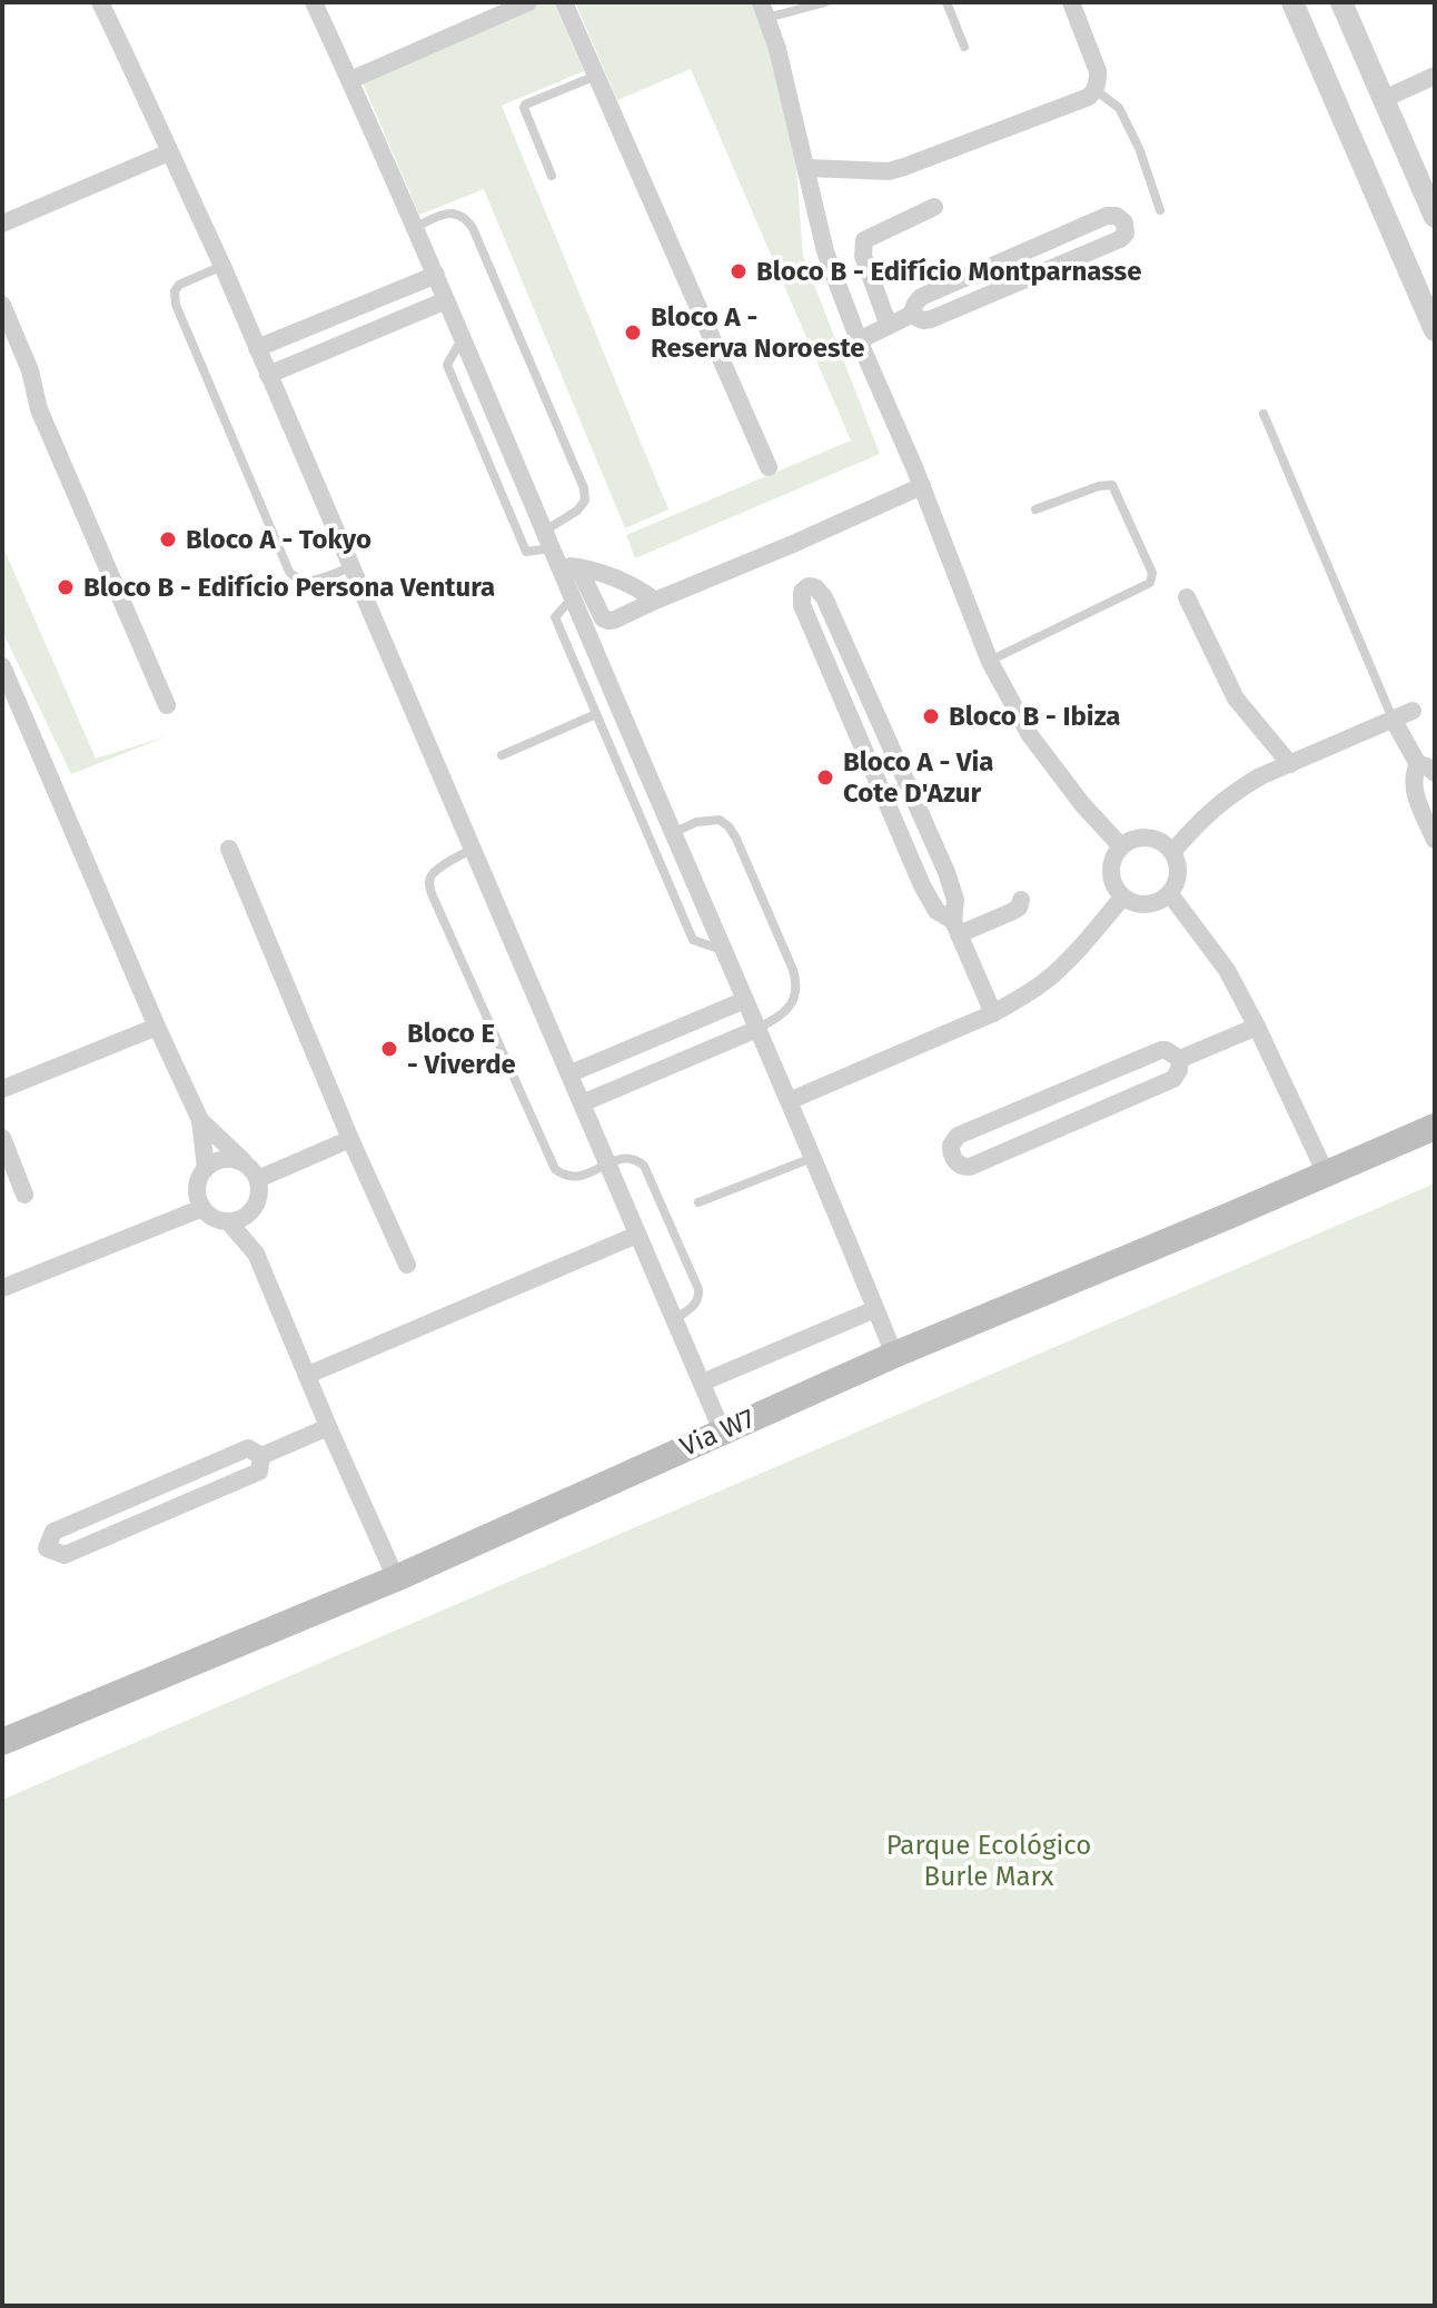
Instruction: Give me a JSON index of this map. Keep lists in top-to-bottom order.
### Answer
{
  "streets": {
    "main road": ["Via W7"]
  },
  "parks": ["Parque Ecológico Burle Marx"],
  "places": [
    "Bloco B - Edifício Montparnasse",
    "Bloco A - Reserva Noroeste",
    "Bloco A - Tokyo",
    "Bloco B - Edifício Persona Ventura",
    "Bloco B - Ibiza",
    "Bloco A - Via Cote D'Azur",
    "Bloco E - Viverde"
  ]
}
